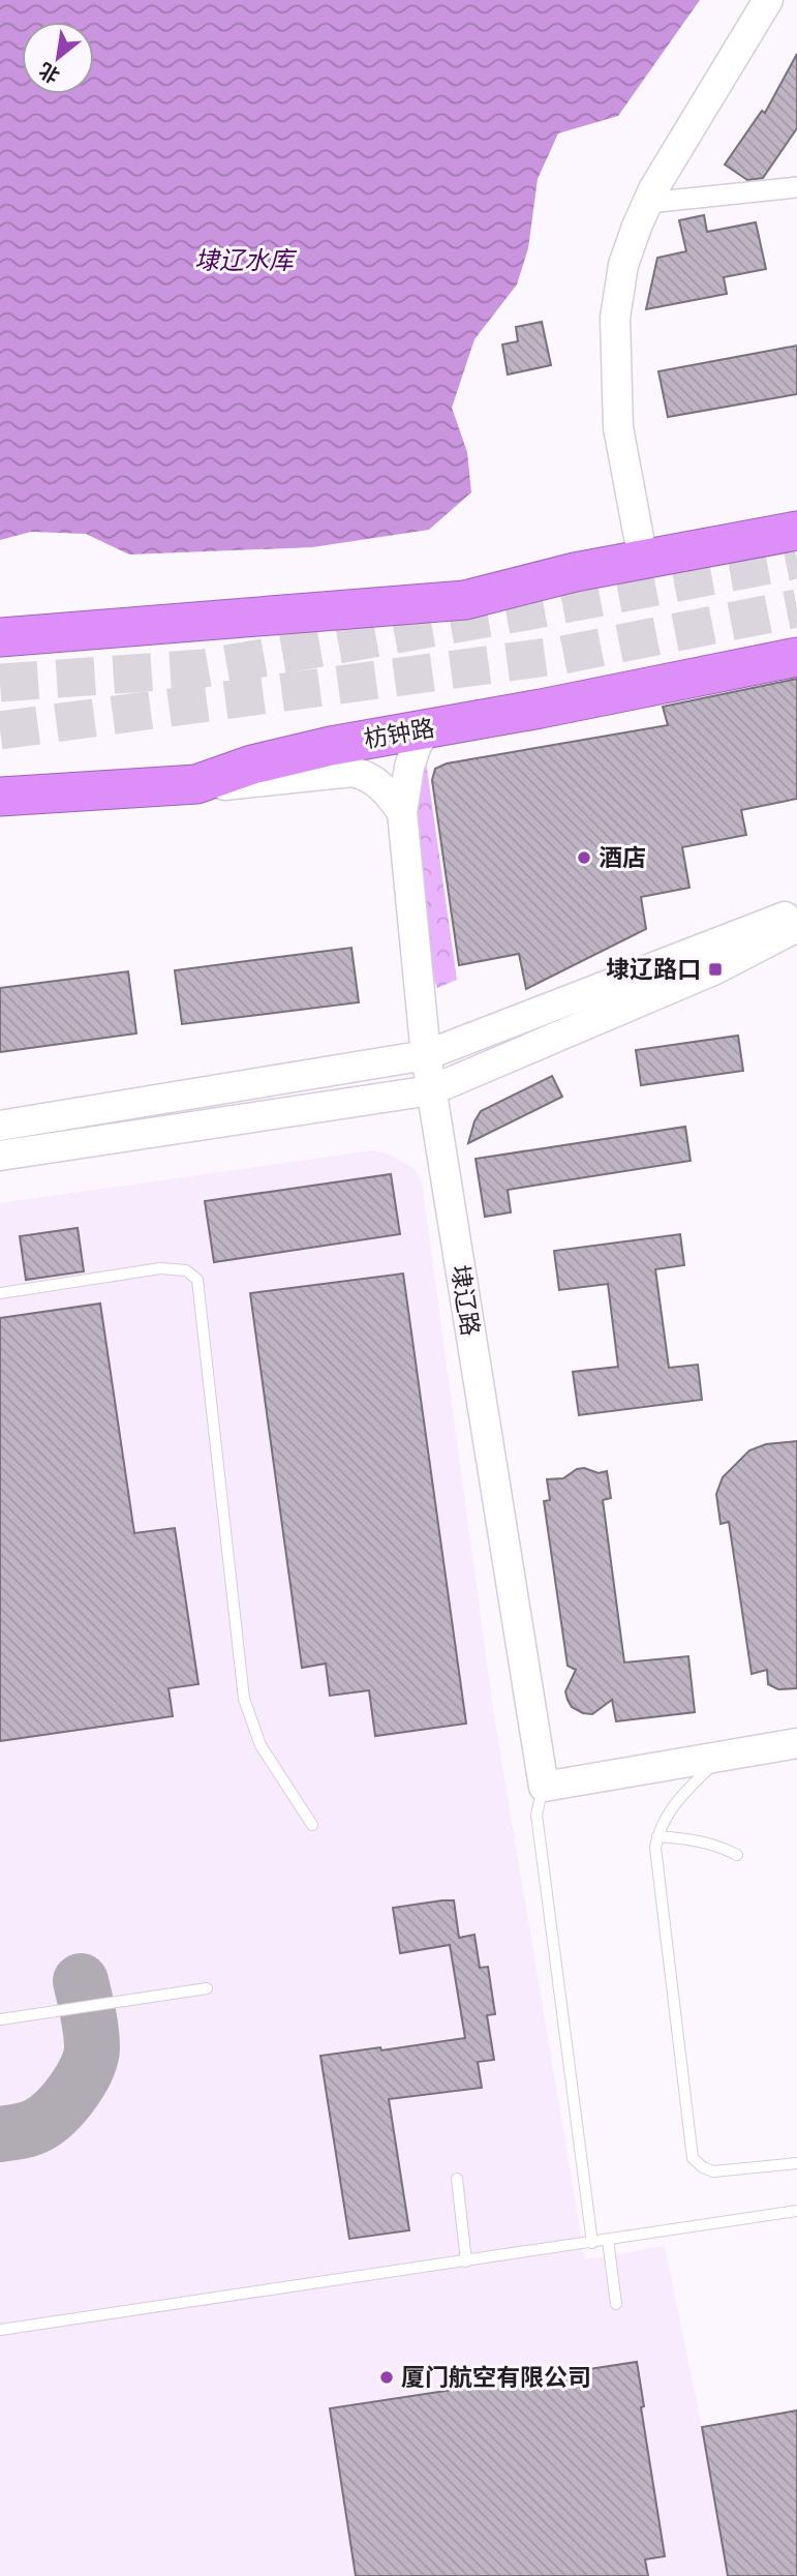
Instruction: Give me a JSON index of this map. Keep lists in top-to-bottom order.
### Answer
{
  "streets": {
    "highway": ["枋钟路"],
    "main road": ["埭辽路"]
  },
  "crossings": [
    ["枋钟路", "埭辽路"]
  ],
  "water": ["埭辽水库"],
  "places": {
    "other": ["酒店", "厦门航空有限公司"],
    "transit": ["埭辽路口"]
  },
  "north": "bottom left"
}
